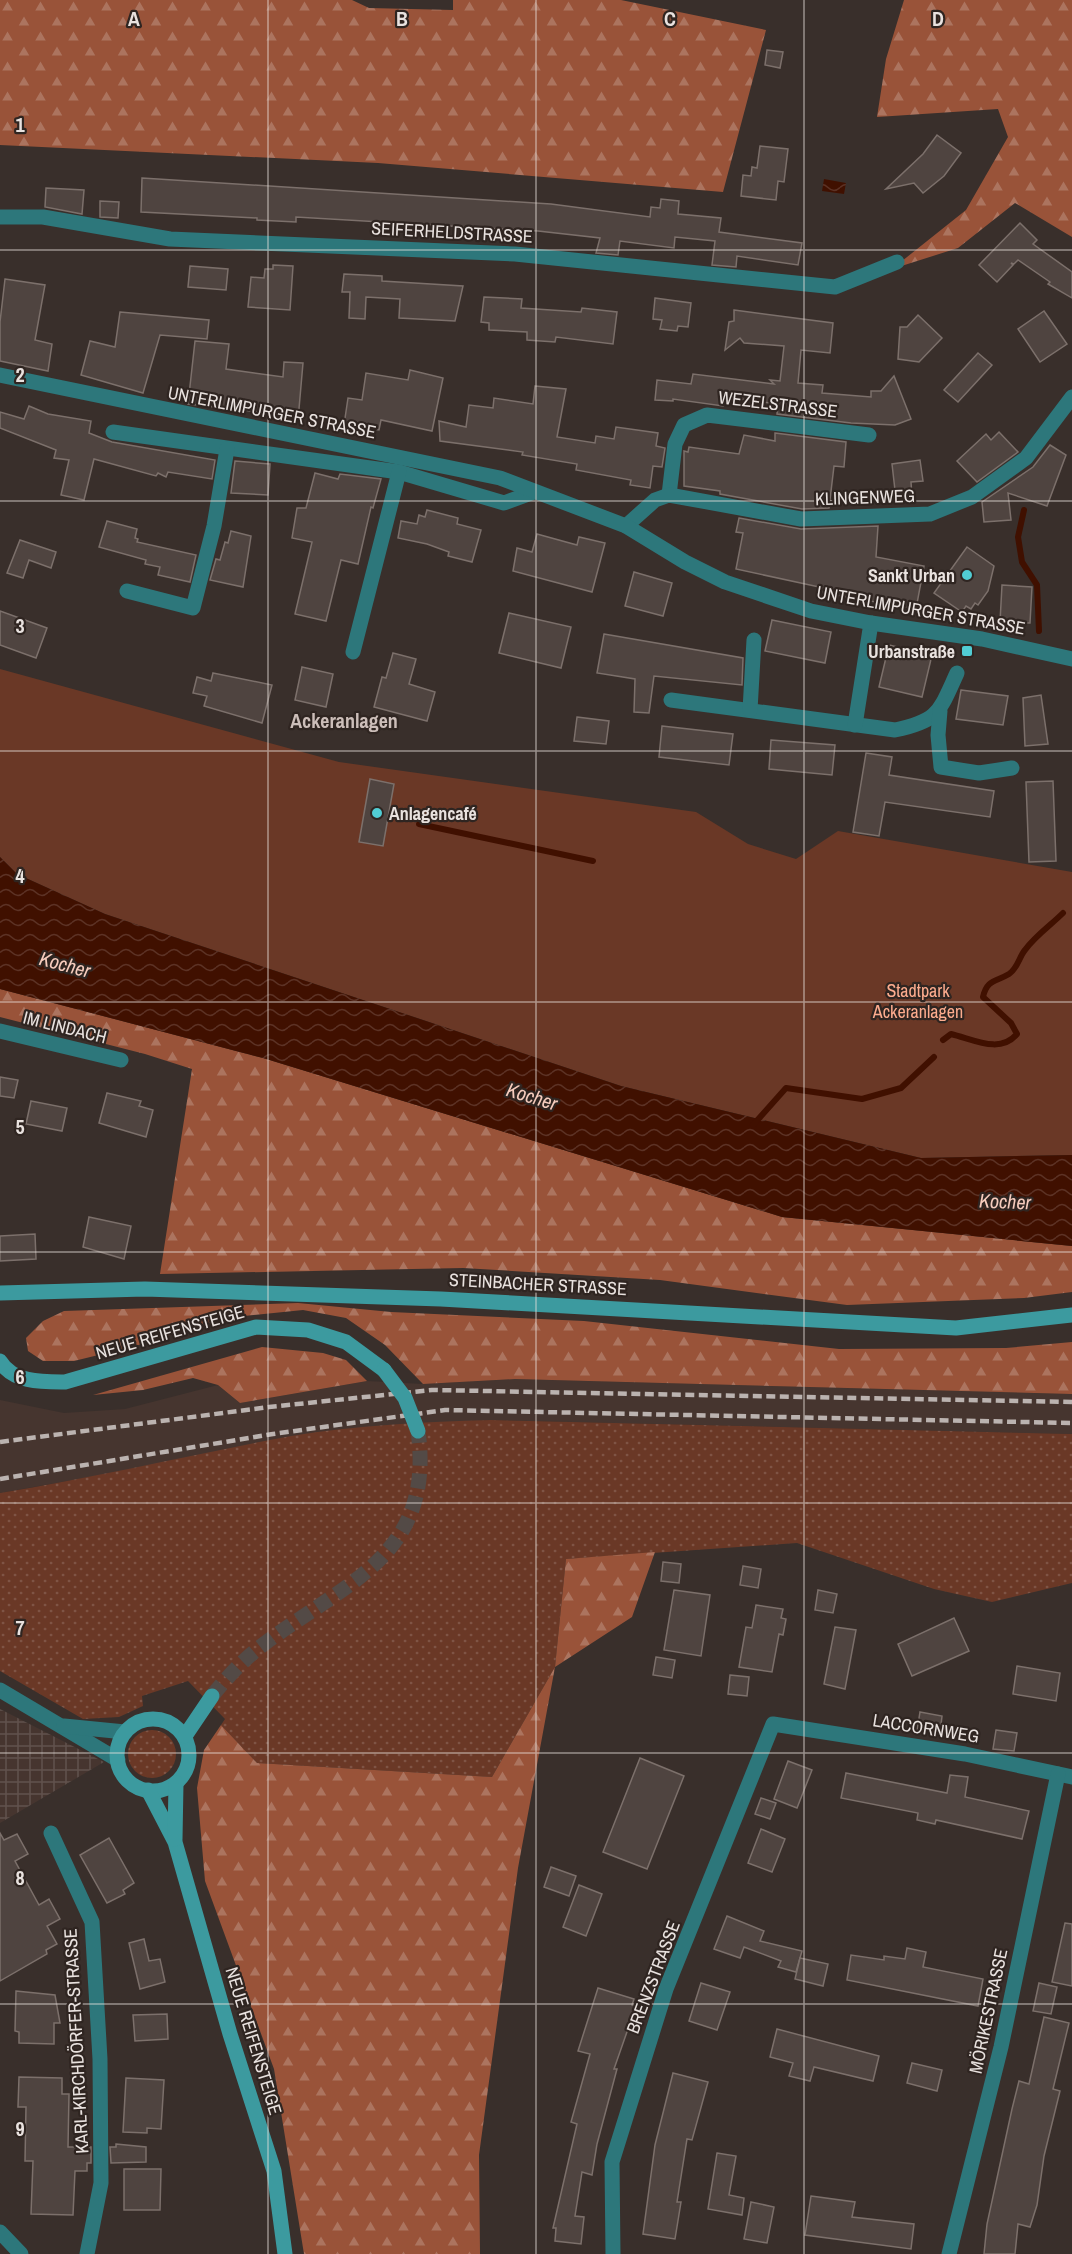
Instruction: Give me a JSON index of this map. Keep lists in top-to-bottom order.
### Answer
{
  "streets": {
    "main road": ["STEINBACHER STRASSE", "NEUE REIFENSTEIGE"],
    "street": [
      "SEIFERHELDSTRASSE",
      "WEZELSTRASSE",
      "UNTERLIMPURGER STRASSE",
      "KLINGENWEG",
      "IM LINDACH",
      "LACCORNWEG",
      "BRENZSTRASSE",
      "MÖRIKESTRASSE",
      "KARL-KIRCHDÖRFER-STRASSE"
    ]
  },
  "crossings": [
    ["WEZELSTRASSE", "KLINGENWEG"],
    ["LACCORNWEG", "BRENZSTRASSE"],
    ["LACCORNWEG", "MÖRIKESTRASSE"]
  ],
  "districts": ["Ackeranlagen"],
  "water": ["Kocher"],
  "parks": ["Stadtpark Ackeranlagen"],
  "places": {
    "other": ["Sankt Urban", "Anlagencafé"],
    "transit": ["Urbanstraße"]
  },
  "grid": {
    "columns": [
      "A",
      "B",
      "C",
      "D"
    ],
    "rows": [
      "1",
      "2",
      "3",
      "4",
      "5",
      "6",
      "7",
      "8",
      "9"
    ]
  }
}
